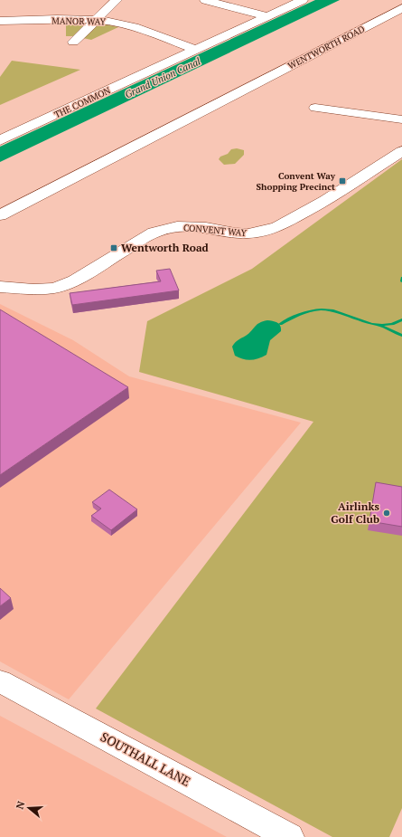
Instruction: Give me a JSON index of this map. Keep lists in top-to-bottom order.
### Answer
{
  "streets": {
    "street": [
      "MANOR WAY",
      "WENTWORTH ROAD",
      "THE COMMON",
      "CONVENT WAY",
      "SOUTHALL LANE"
    ]
  },
  "crossings": [
    ["MANOR WAY", "THE COMMON"]
  ],
  "water": ["Grand Union Canal"],
  "places": {
    "transit": ["Convent Way Shopping Precinct", "Wentworth Road"],
    "other": ["Airlinks Golf Club"]
  },
  "north": "left"
}
